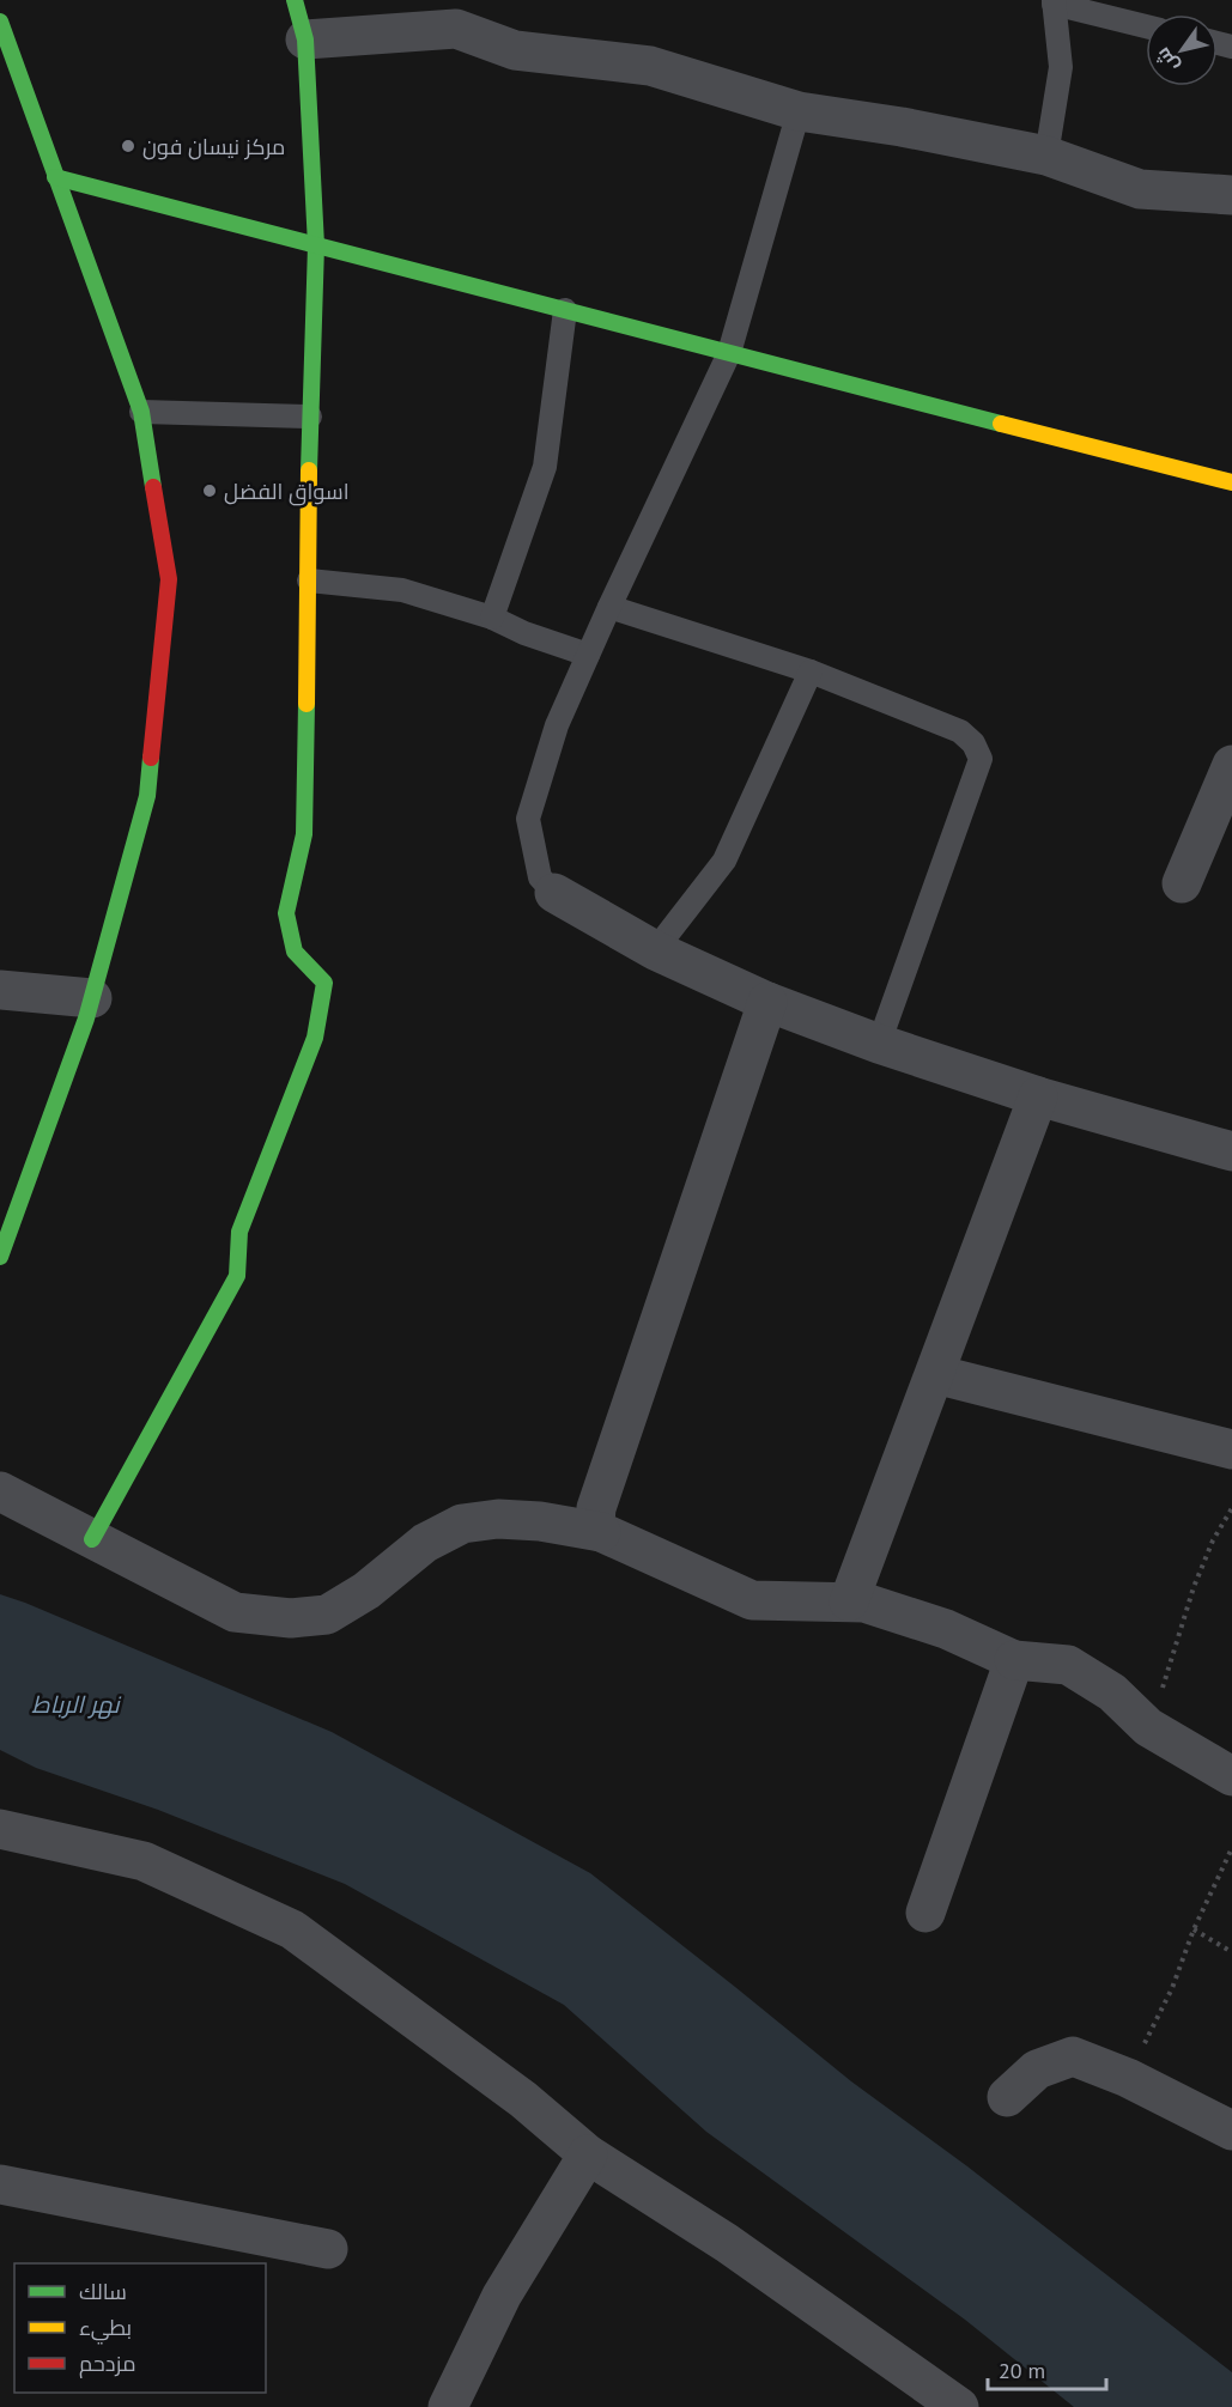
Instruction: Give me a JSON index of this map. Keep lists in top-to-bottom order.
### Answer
{
  "water": ["نهر الرباط"],
  "places": ["مركز نيسان فون", "اسواق الفضل"],
  "legend": ["سالك", "بطيء", "مزدحم"],
  "scale_bar": "20 m",
  "north": "bottom left"
}
